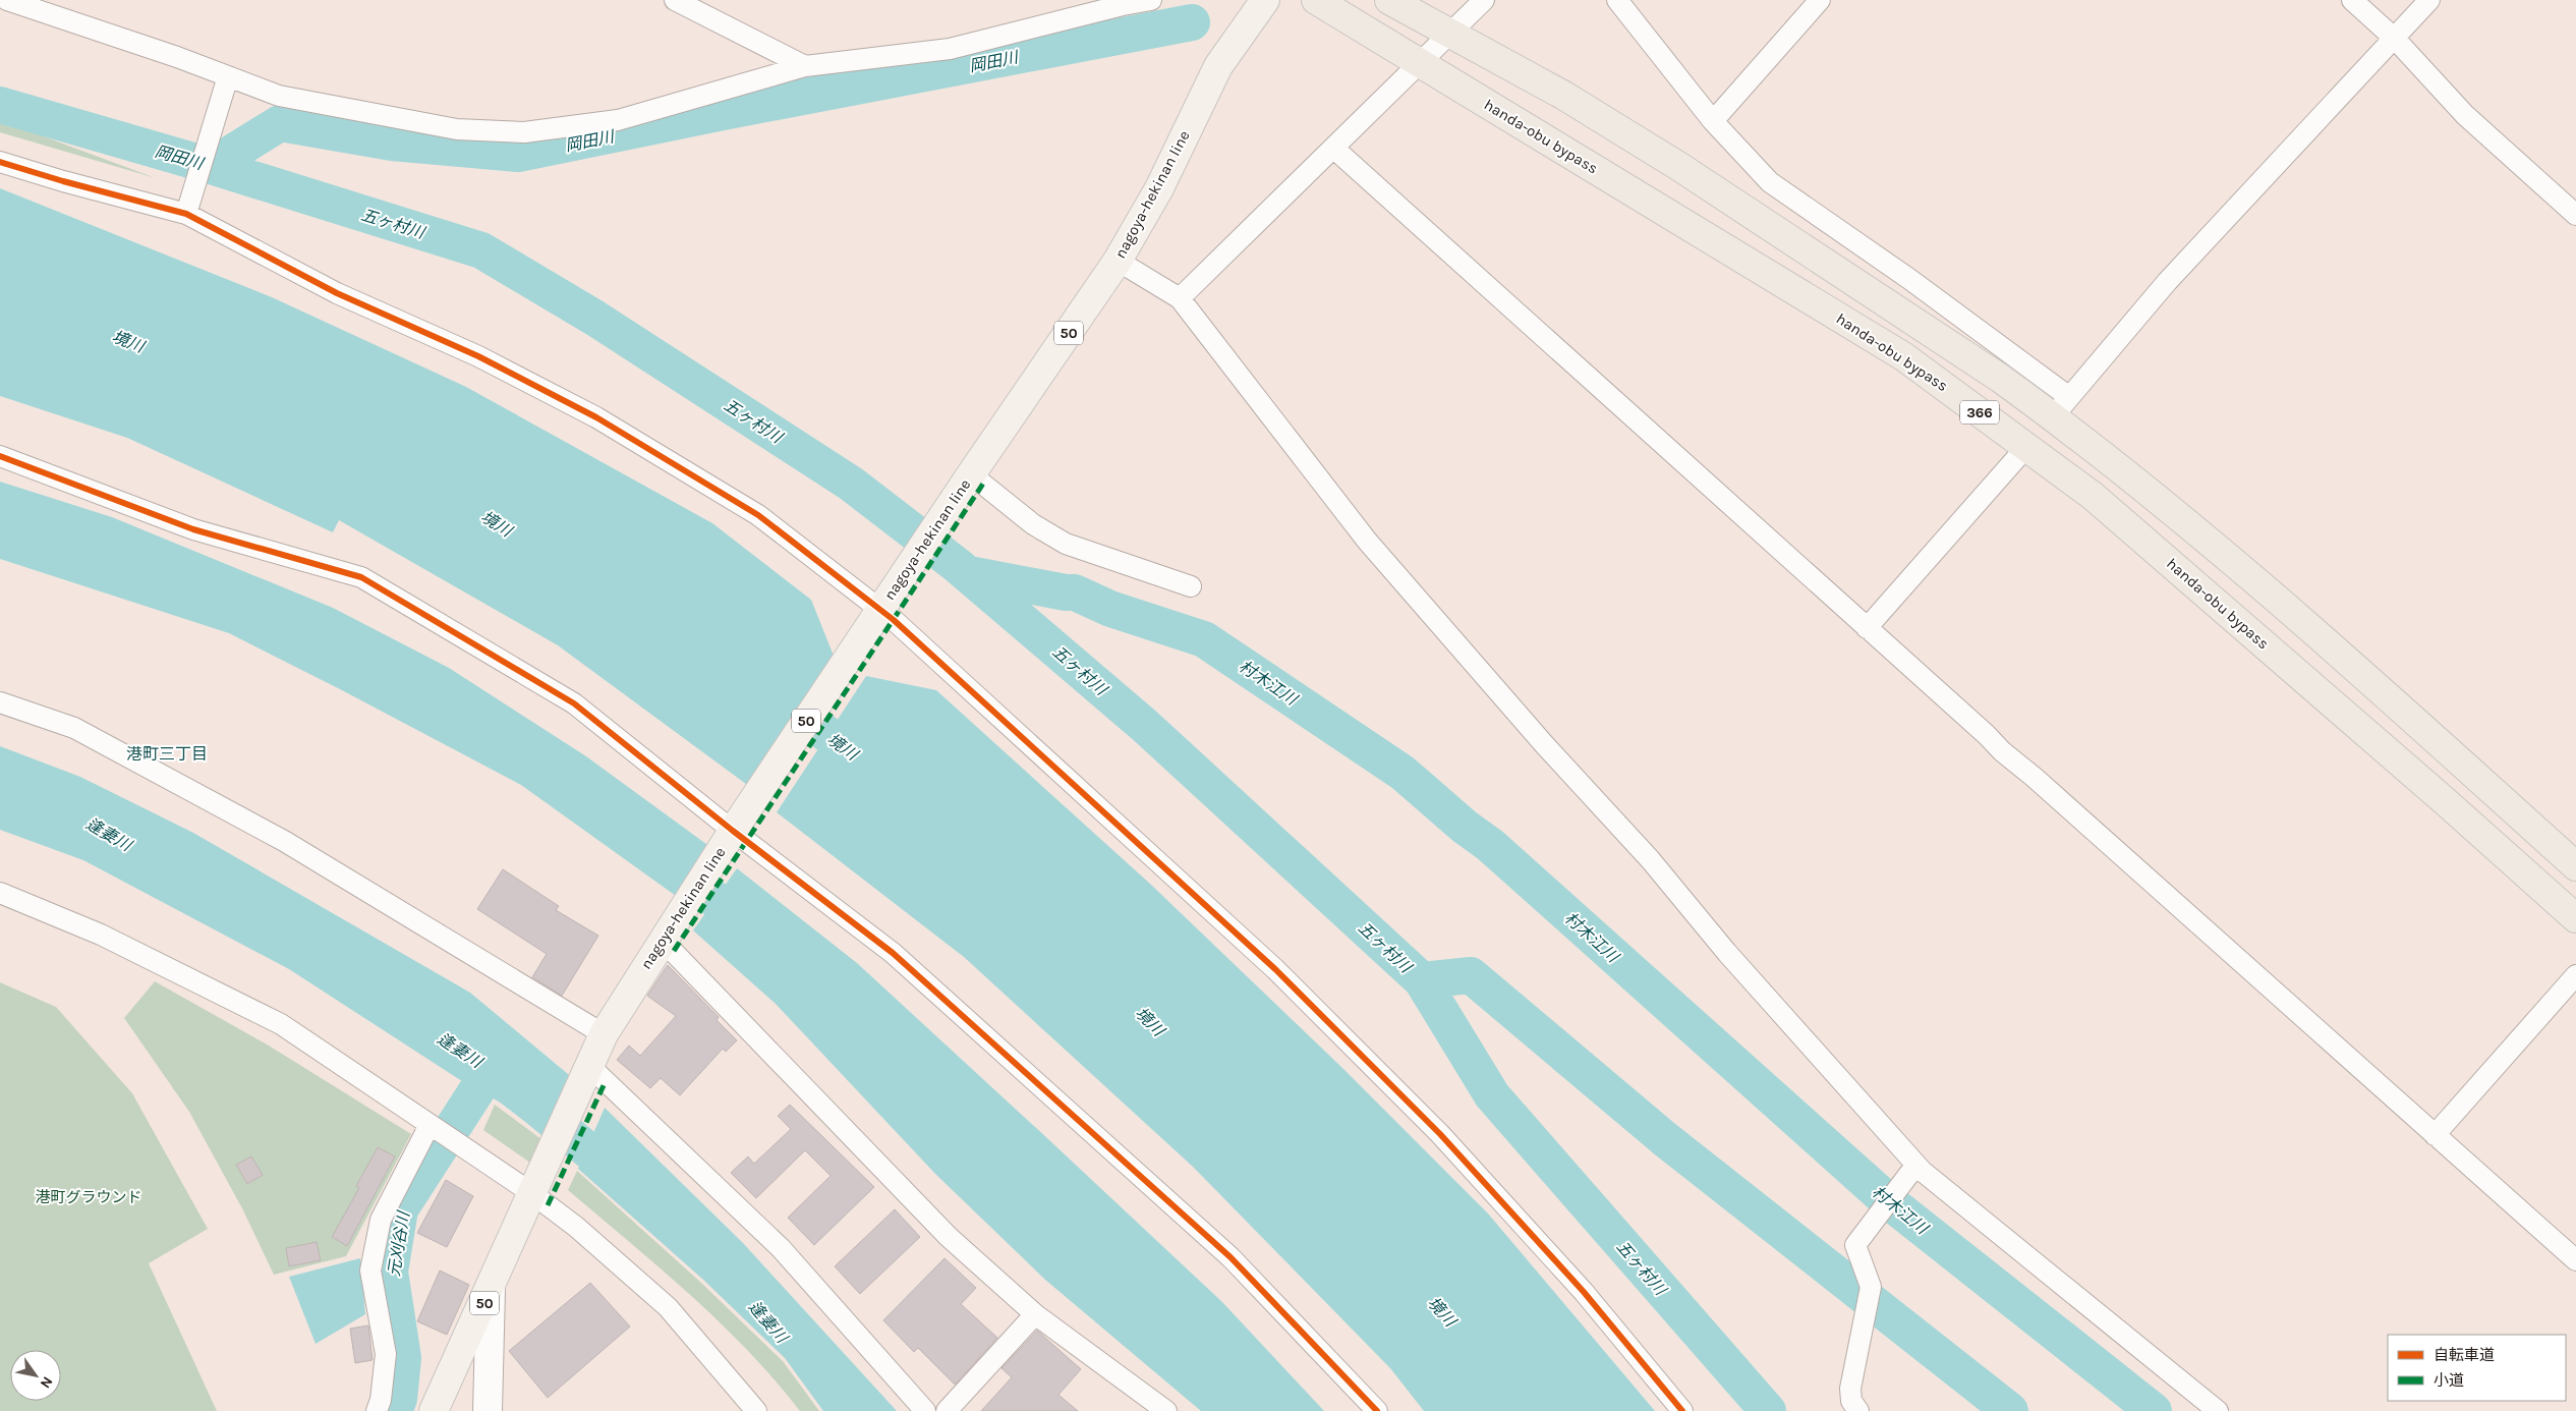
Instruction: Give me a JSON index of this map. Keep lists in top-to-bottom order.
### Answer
{
  "streets": {
    "highway": ["handa-obu bypass", "366"],
    "main road": ["nagoya-hekinan line", "50"]
  },
  "districts": ["港町三丁目"],
  "water": [
    "岡田川",
    "五ヶ村川",
    "境川",
    "村木江川",
    "逢妻川",
    "元刈谷川"
  ],
  "parks": ["港町グラウンド"],
  "legend": ["自転車道", "小道"],
  "north": "bottom right"
}
